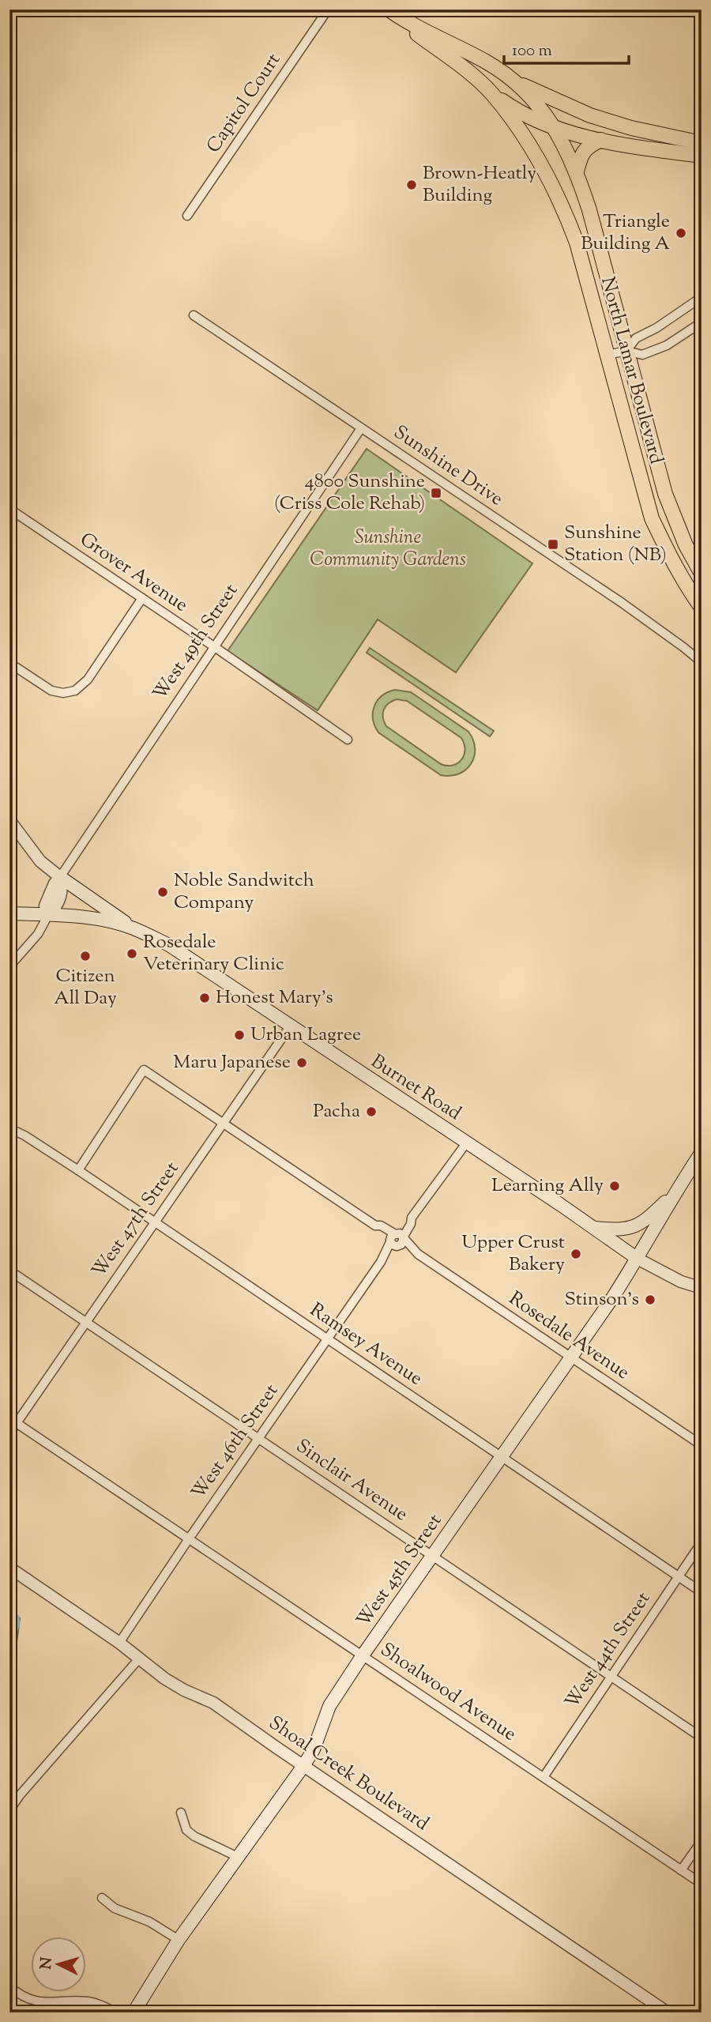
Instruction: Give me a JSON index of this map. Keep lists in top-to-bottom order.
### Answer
{
  "streets": {
    "main road": ["North Lamar Boulevard", "Burnet Road", "West 45th Street"],
    "street": [
      "Capitol Court",
      "Sunshine Drive",
      "Grover Avenue",
      "West 49th Street",
      "West 47th Street",
      "Rosedale Avenue",
      "Ramsey Avenue",
      "West 46th Street",
      "Sinclair Avenue",
      "West 44th Street",
      "Shoalwood Avenue",
      "Shoal Creek Boulevard"
    ]
  },
  "crossings": [
    ["Sunshine Drive", "West 49th Street"],
    ["Grover Avenue", "West 49th Street"],
    ["West 49th Street", "Burnet Road"],
    ["Burnet Road", "West 47th Street"],
    ["Burnet Road", "West 46th Street"],
    ["Burnet Road", "West 45th Street"],
    ["West 47th Street", "Rosedale Avenue"],
    ["West 47th Street", "Ramsey Avenue"],
    ["West 47th Street", "Sinclair Avenue"],
    ["West 47th Street", "Shoalwood Avenue"],
    ["Rosedale Avenue", "Ramsey Avenue"],
    ["Rosedale Avenue", "West 46th Street"],
    ["Rosedale Avenue", "West 45th Street"],
    ["Ramsey Avenue", "West 46th Street"],
    ["Ramsey Avenue", "West 45th Street"],
    ["Ramsey Avenue", "West 44th Street"],
    ["West 46th Street", "Sinclair Avenue"],
    ["West 46th Street", "Shoalwood Avenue"],
    ["West 46th Street", "Shoal Creek Boulevard"],
    ["Sinclair Avenue", "West 45th Street"],
    ["Sinclair Avenue", "West 44th Street"],
    ["West 45th Street", "Shoalwood Avenue"],
    ["West 45th Street", "Shoal Creek Boulevard"],
    ["West 44th Street", "Shoalwood Avenue"]
  ],
  "parks": ["Sunshine Community Gardens"],
  "places": {
    "other": [
      "Brown-Heatly Building",
      "Triangle Building A",
      "Noble Sandwitch Company",
      "Rosedale Veterinary Clinic",
      "Citizen All Day",
      "Honest Mary's",
      "Urban Lagree",
      "Maru Japanese",
      "Pacha",
      "Learning Ally",
      "Upper Crust Bakery",
      "Stinson's"
    ],
    "transit": ["4800 Sunshine (Criss Cole Rehab)", "Sunshine Station (NB)"]
  },
  "scale_bar": "100 m",
  "north": "left"
}
